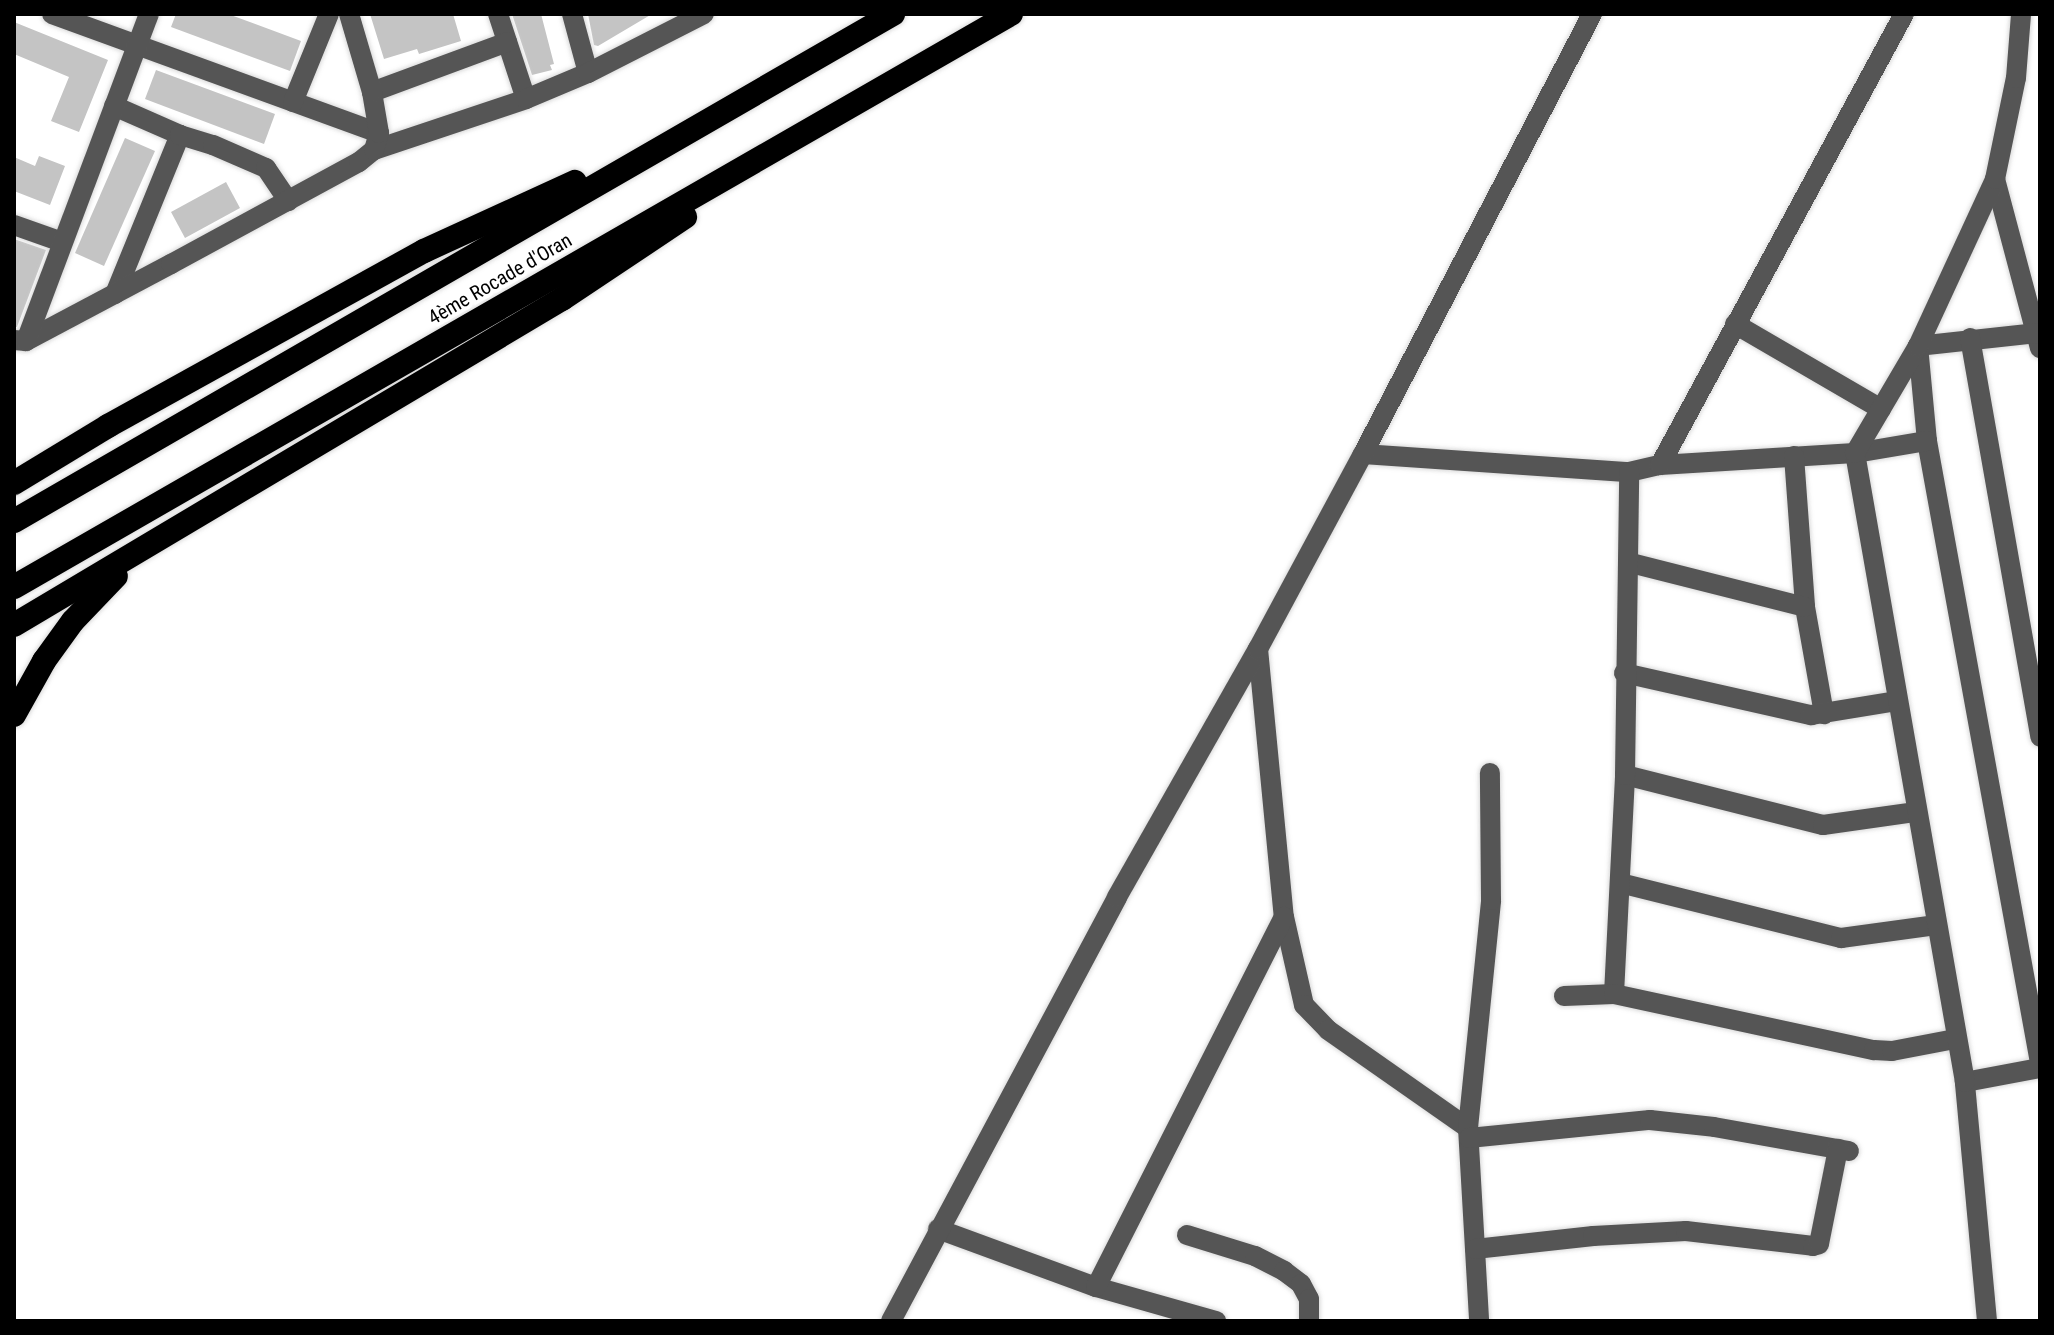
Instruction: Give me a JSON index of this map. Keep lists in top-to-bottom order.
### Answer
{
  "streets": {
    "highway": ["4ème Rocade d'Oran"]
  }
}
